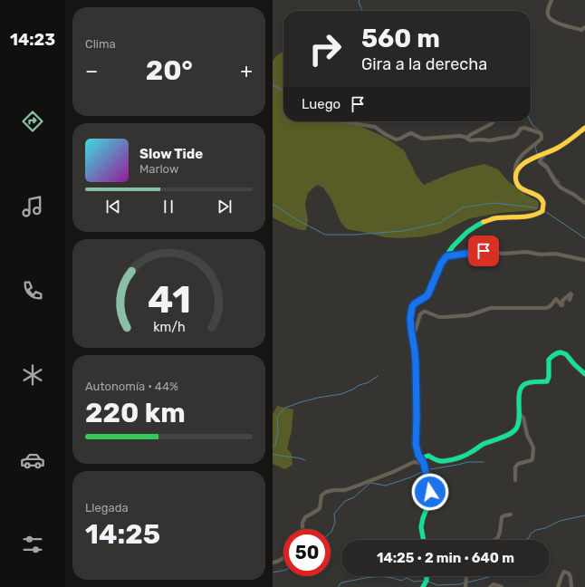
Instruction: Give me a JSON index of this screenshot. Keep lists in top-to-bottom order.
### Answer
{
  "page": {
    "tabs": "14:23",
    "tile": [
      "Clima",
      ["Autonomía · 44%", "220 km"],
      ["Llegada", "14:25"]
    ],
    "turn": ["560 m", "Gira a la derecha"],
    "heat": ["−", "20°", "+"],
    "then": "Luego",
    "song": ["Slow Tide", "Marlow"],
    "limit": "50",
    "trip": "14:25 · 2 min · 640 m",
    "gauge": ["41", "km/h"]
  }
}
